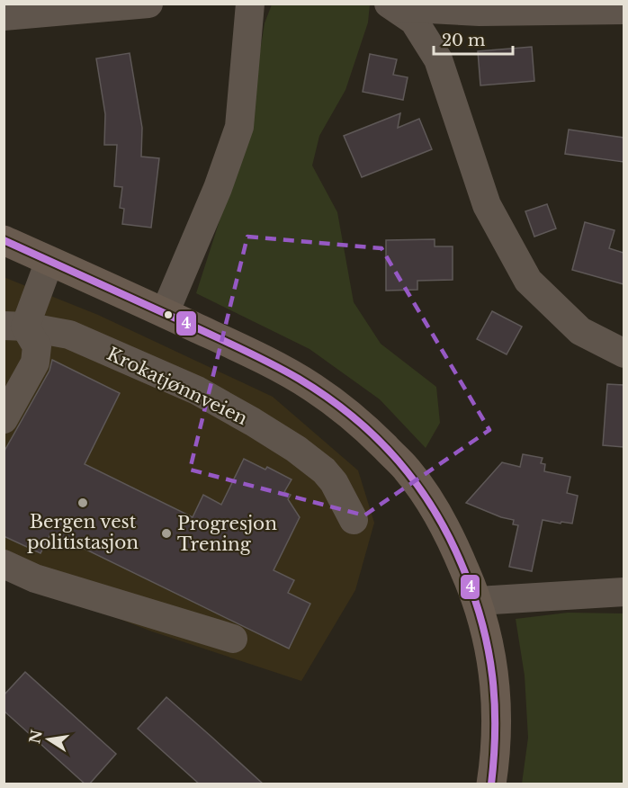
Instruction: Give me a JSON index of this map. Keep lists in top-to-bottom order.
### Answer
{
  "streets": {
    "street": ["Krokatjønnveien"]
  },
  "places": ["Bergen vest politistasjon", "Progresjon Trening"],
  "lines": ["transit line 4"],
  "scale_bar": "20 m",
  "north": "left"
}
